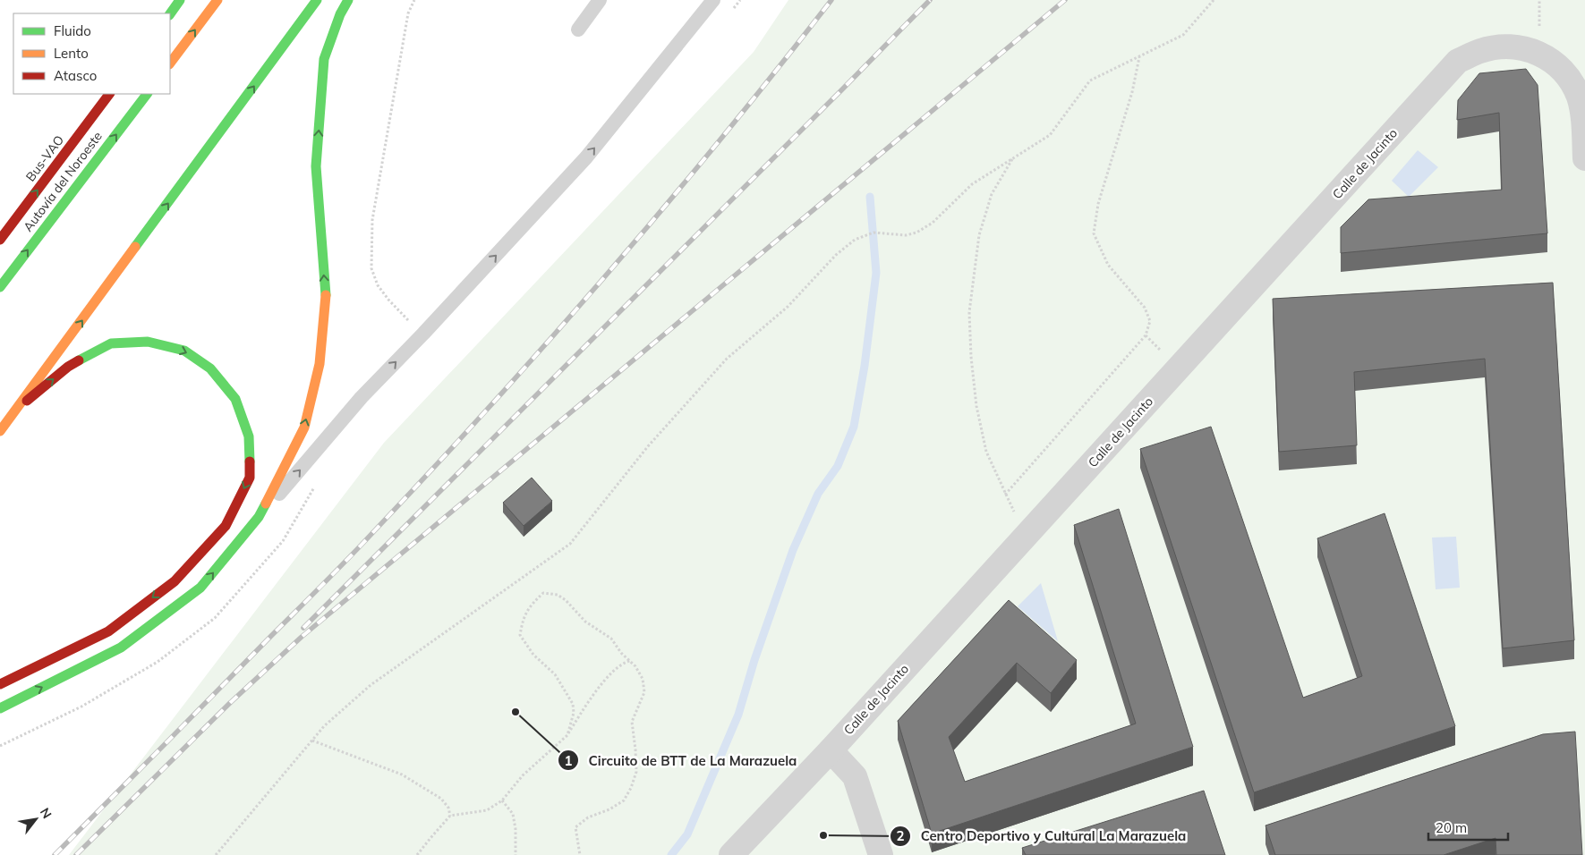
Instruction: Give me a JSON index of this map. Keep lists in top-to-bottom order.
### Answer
{
  "streets": {
    "main road": ["Bus-VAO", "Autovía del Noroeste"],
    "street": ["Calle de Jacinto"]
  },
  "one_way": ["Bus-VAO"],
  "places": ["Circuito de BTT de La Marazuela", "Centro Deportivo y Cultural La Marazuela"],
  "legend": ["Fluido", "Lento", "Atasco"],
  "scale_bar": "20 m",
  "north": "top right"
}
